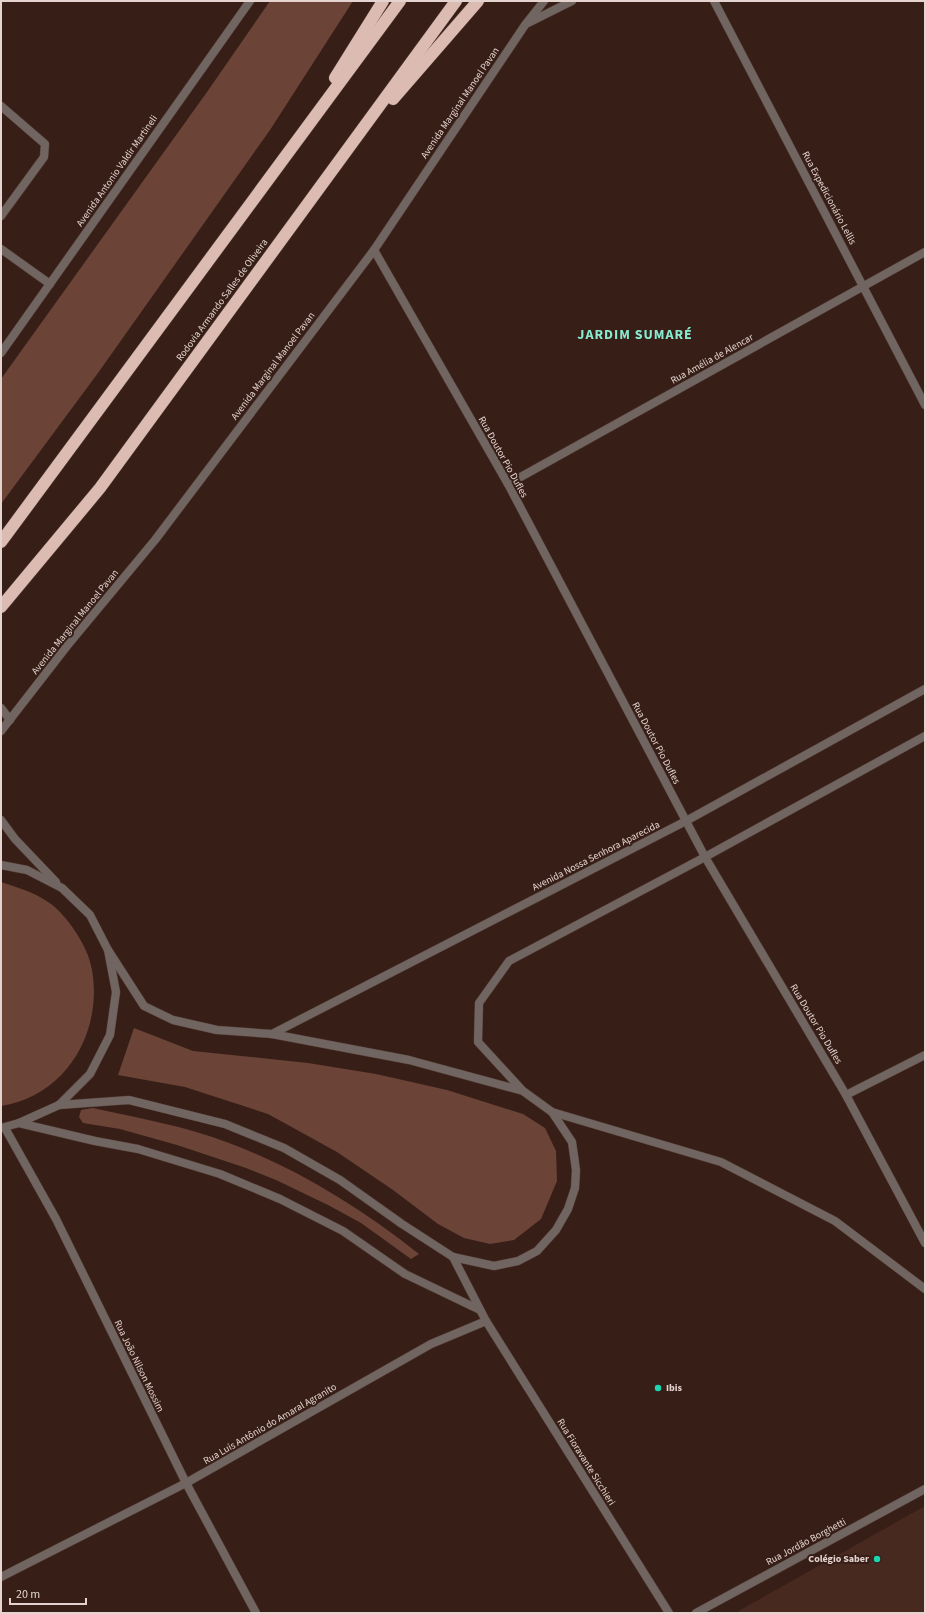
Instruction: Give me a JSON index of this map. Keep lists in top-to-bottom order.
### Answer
{
  "streets": {
    "highway": ["Rodovia Armando Salles de Oliveira"],
    "street": [
      "Avenida Marginal Manoel Pavan",
      "Avenida Antonio Valdir Martineli",
      "Rua Expedicionário Lellis",
      "Rua Amélia de Alencar",
      "Rua Doutor Pio Dufles",
      "Avenida Nossa Senhora Aparecida",
      "Rua João Nilson Mossim",
      "Rua Luis Antônio do Amaral Agranito",
      "Rua Fioravante Sicchieri",
      "Rua Jordão Borghetti"
    ]
  },
  "crossings": [
    ["Avenida Marginal Manoel Pavan", "Rua Doutor Pio Dufles"],
    ["Rua Expedicionário Lellis", "Rua Amélia de Alencar"],
    ["Rua Amélia de Alencar", "Rua Doutor Pio Dufles"],
    ["Rua Doutor Pio Dufles", "Avenida Nossa Senhora Aparecida"],
    ["Rua João Nilson Mossim", "Rua Luis Antônio do Amaral Agranito"],
    ["Rua Luis Antônio do Amaral Agranito", "Rua Fioravante Sicchieri"]
  ],
  "districts": ["JARDIM SUMARÉ"],
  "places": ["Ibis", "Colégio Saber"],
  "scale_bar": "20 m"
}
